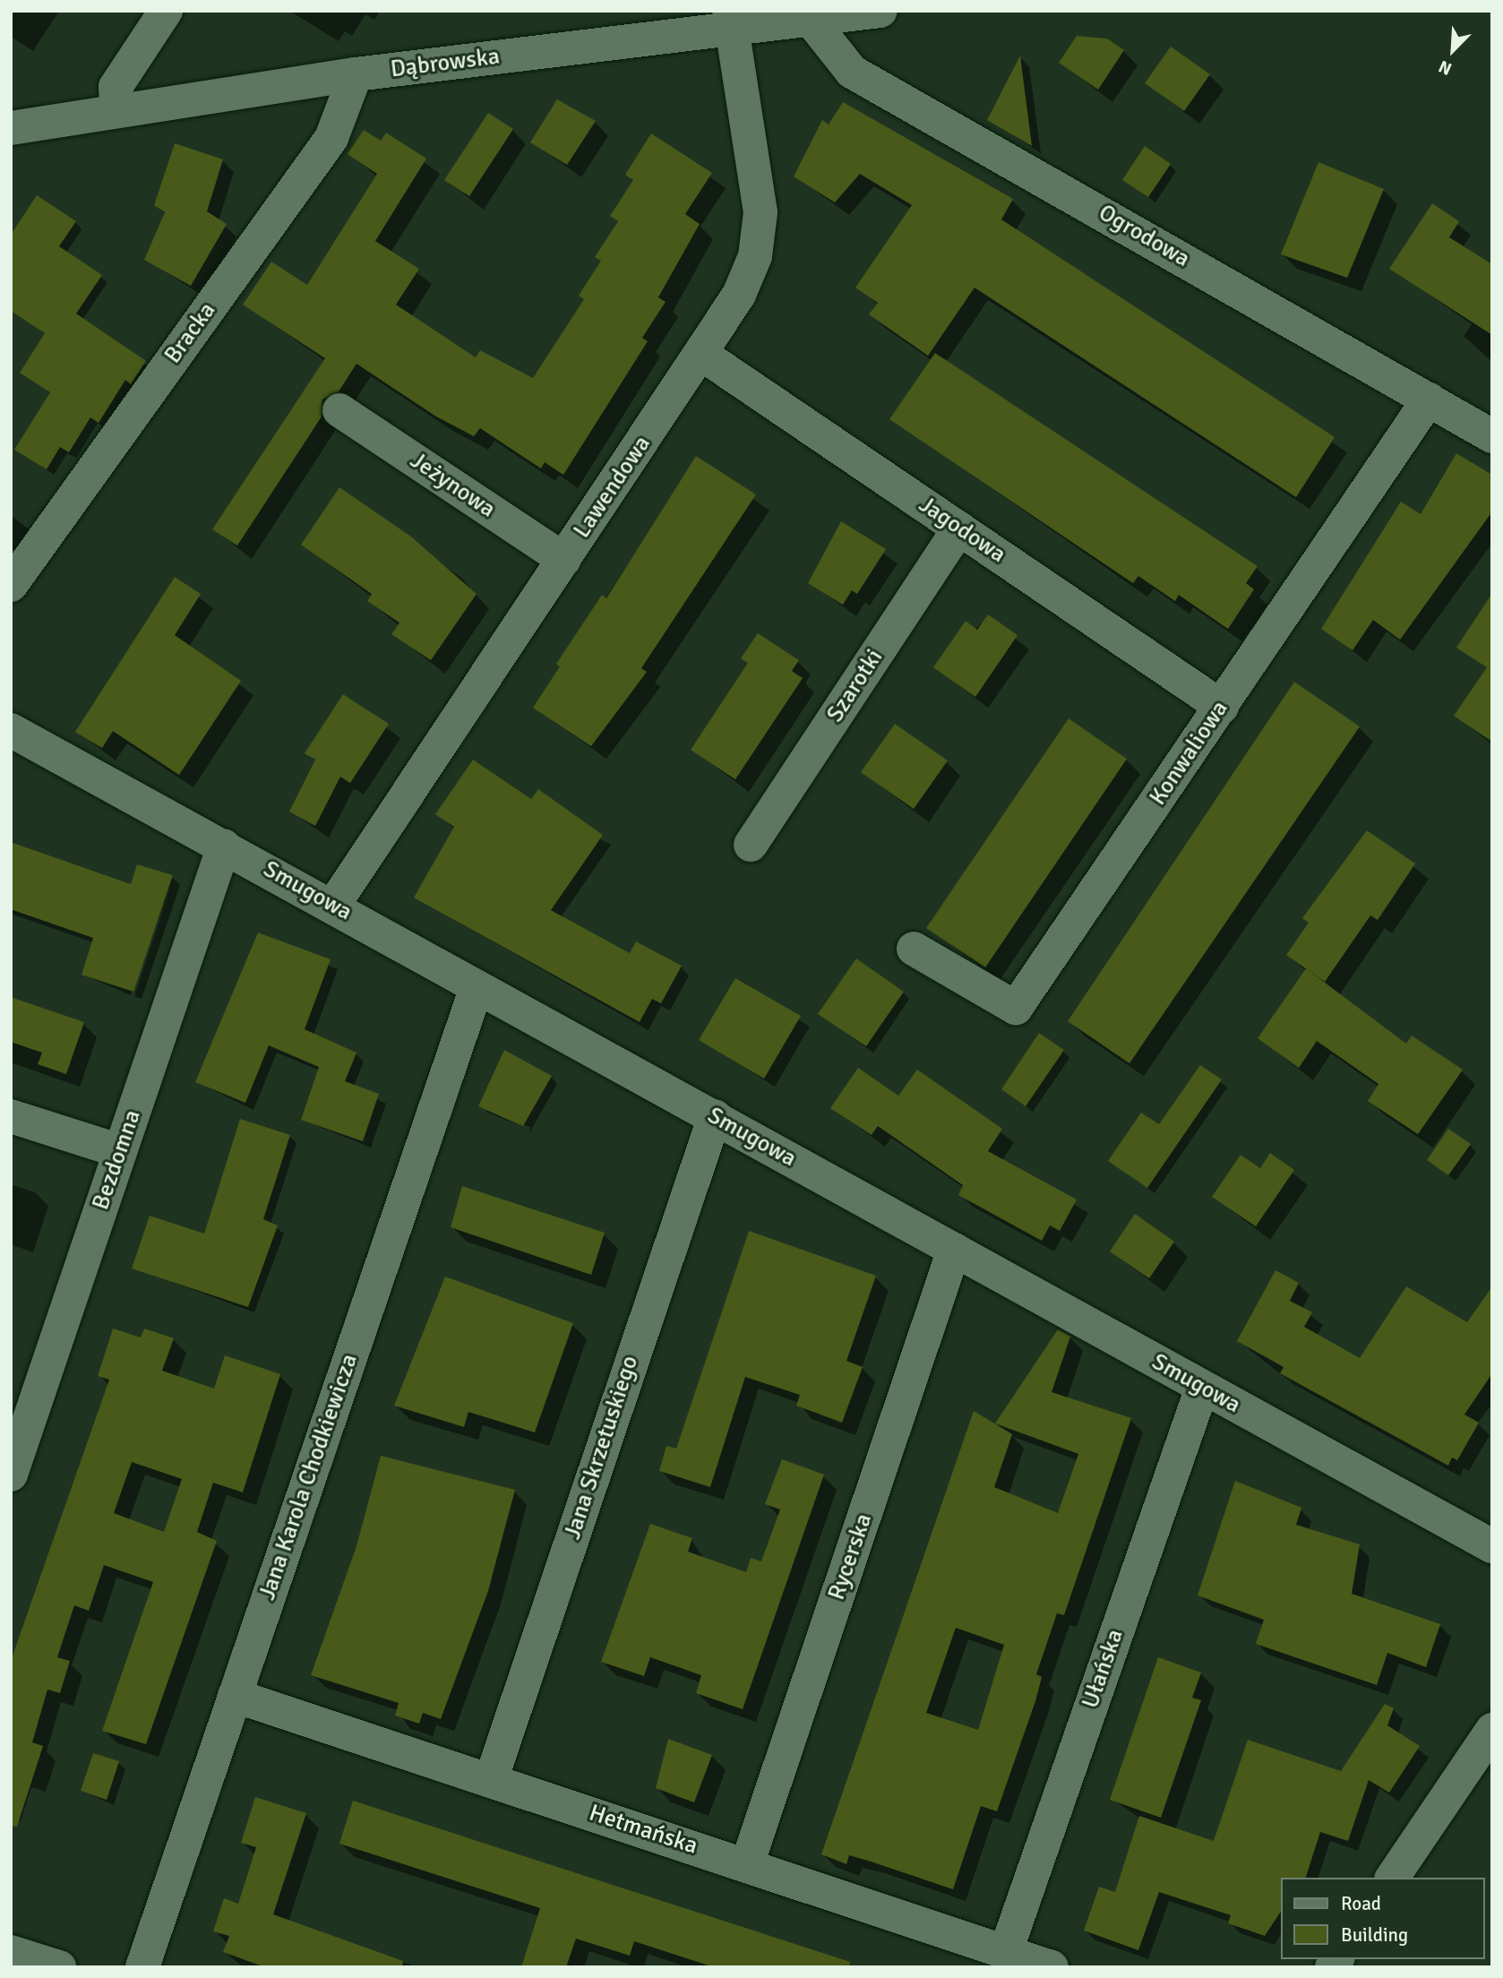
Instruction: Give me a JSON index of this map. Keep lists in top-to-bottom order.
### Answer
{
  "streets": {
    "street": [
      "Dąbrowska",
      "Ogrodowa",
      "Bracka",
      "Jeżynowa",
      "Lawendowa",
      "Jagodowa",
      "Szarotki",
      "Konwaliowa",
      "Smugowa",
      "Bezdomna",
      "Jana Skrzetuskiego",
      "Jana Karola Chodkiewicza",
      "Rycerska",
      "Ułańska",
      "Hetmańska"
    ]
  },
  "crossings": [
    ["Dąbrowska", "Ogrodowa"],
    ["Dąbrowska", "Bracka"],
    ["Dąbrowska", "Lawendowa"],
    ["Ogrodowa", "Konwaliowa"],
    ["Jeżynowa", "Lawendowa"],
    ["Lawendowa", "Jagodowa"],
    ["Lawendowa", "Smugowa"],
    ["Jagodowa", "Szarotki"],
    ["Jagodowa", "Konwaliowa"],
    ["Smugowa", "Bezdomna"],
    ["Smugowa", "Jana Skrzetuskiego"],
    ["Smugowa", "Jana Karola Chodkiewicza"],
    ["Smugowa", "Rycerska"],
    ["Smugowa", "Ułańska"],
    ["Jana Skrzetuskiego", "Hetmańska"],
    ["Jana Karola Chodkiewicza", "Hetmańska"],
    ["Rycerska", "Hetmańska"],
    ["Ułańska", "Hetmańska"]
  ],
  "legend": ["Road", "Building"],
  "north": "bottom left"
}
